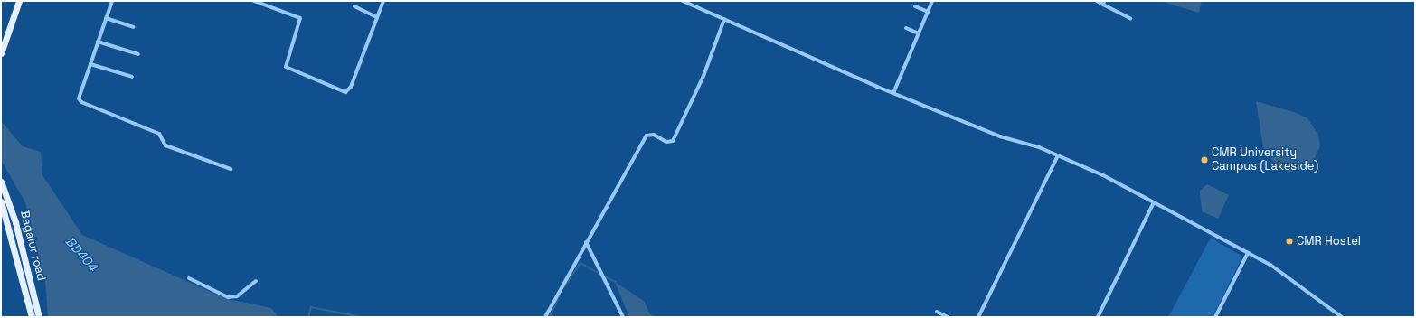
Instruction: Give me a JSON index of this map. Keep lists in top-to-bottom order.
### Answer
{
  "streets": {
    "main road": ["Bagalur road"]
  },
  "water": ["BD404"],
  "places": ["CMR University Campus (Lakeside)", "CMR Hostel"]
}
